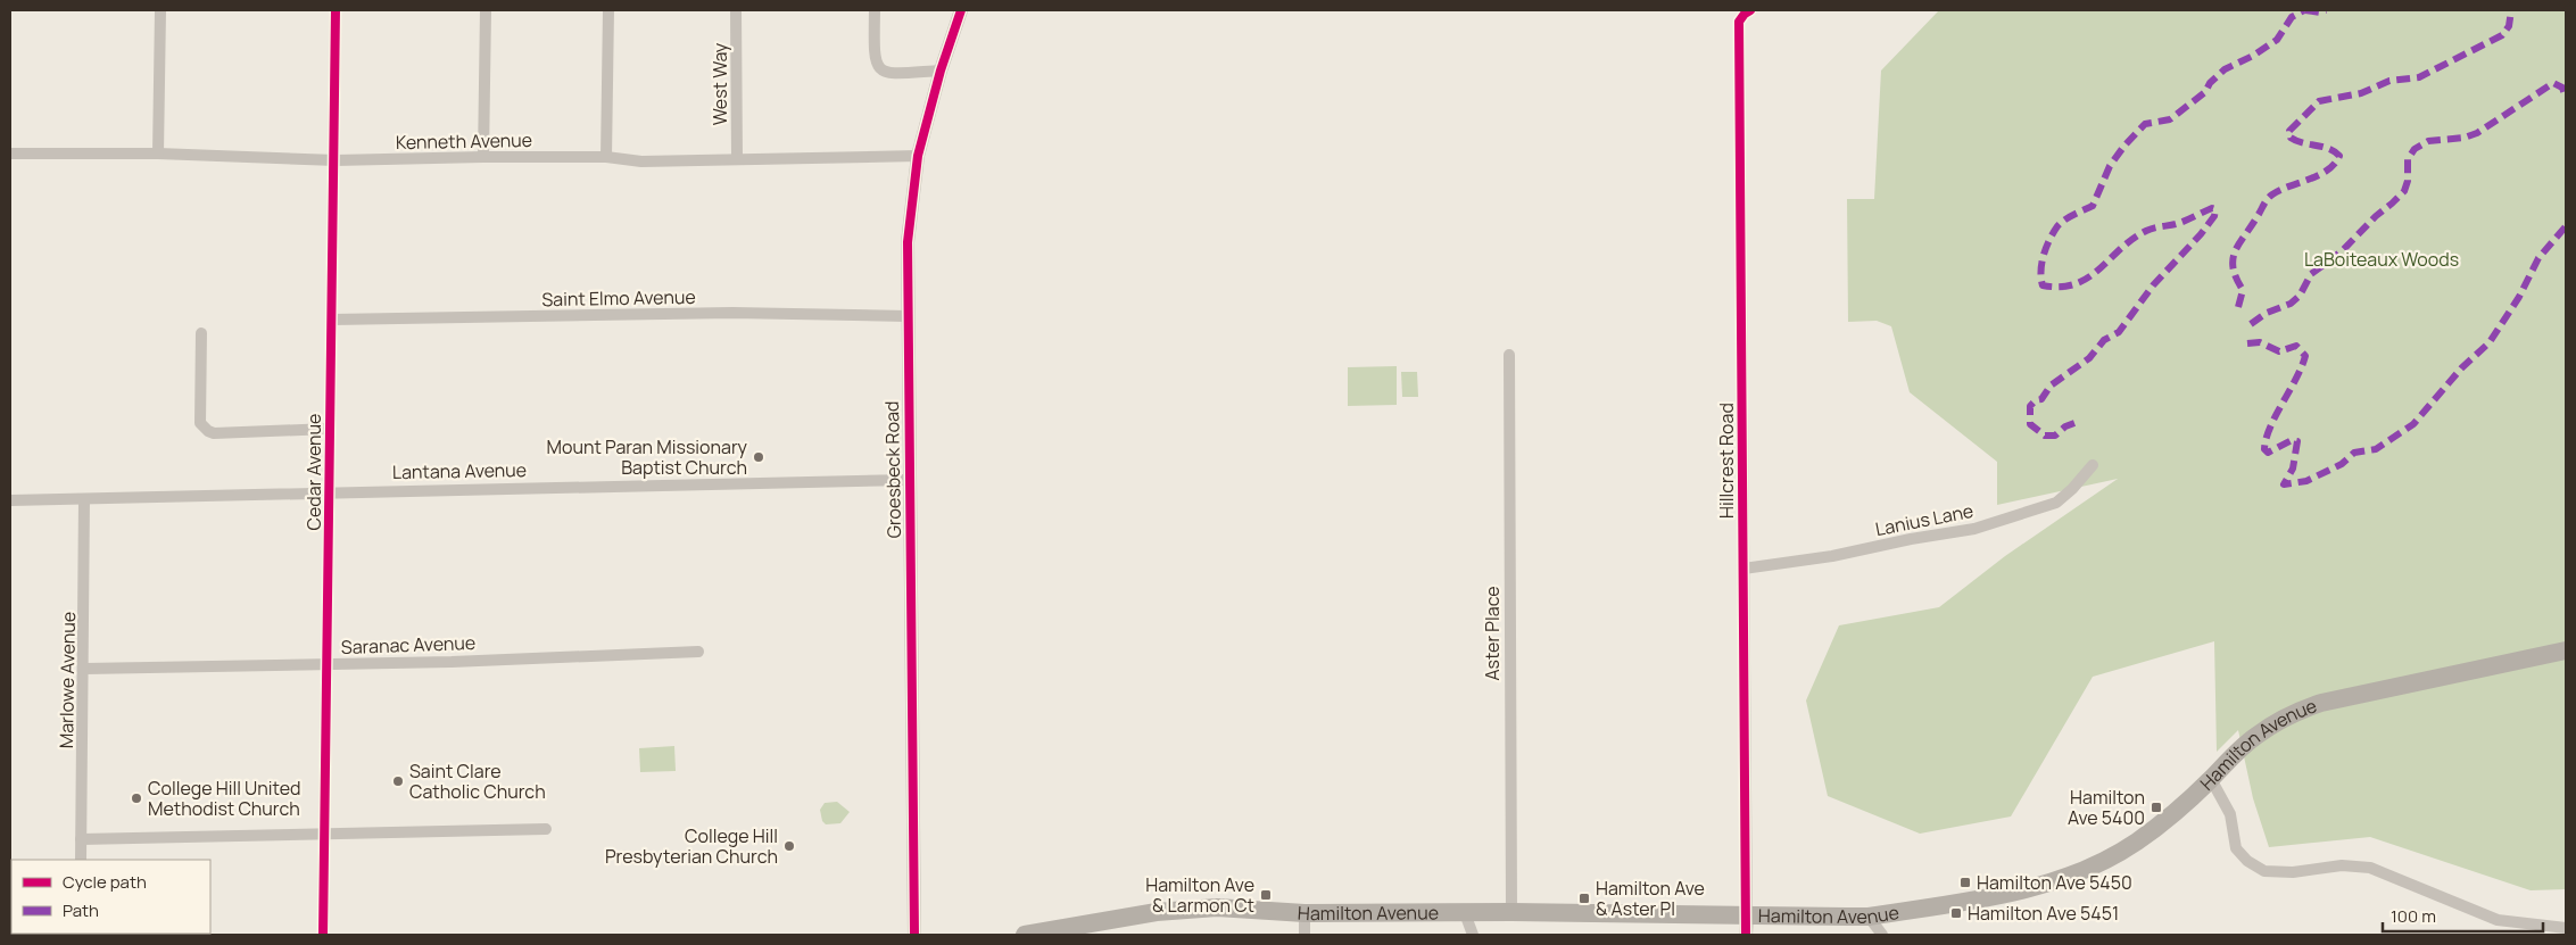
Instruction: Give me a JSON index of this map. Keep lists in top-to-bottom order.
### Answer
{
  "streets": {
    "main road": ["Hamilton Avenue"],
    "street": [
      "West Way",
      "Kenneth Avenue",
      "Saint Elmo Avenue",
      "Hillcrest Road",
      "Groesbeck Road",
      "Lantana Avenue",
      "Cedar Avenue",
      "Lanius Lane",
      "Aster Place",
      "Saranac Avenue",
      "Marlowe Avenue"
    ]
  },
  "crossings": [
    ["West Way", "Kenneth Avenue"],
    ["Kenneth Avenue", "Groesbeck Road"],
    ["Kenneth Avenue", "Cedar Avenue"],
    ["Saint Elmo Avenue", "Groesbeck Road"],
    ["Saint Elmo Avenue", "Cedar Avenue"],
    ["Hillcrest Road", "Lanius Lane"],
    ["Hillcrest Road", "Hamilton Avenue"],
    ["Groesbeck Road", "Lantana Avenue"],
    ["Lantana Avenue", "Cedar Avenue"],
    ["Lantana Avenue", "Marlowe Avenue"],
    ["Cedar Avenue", "Saranac Avenue"],
    ["Aster Place", "Hamilton Avenue"],
    ["Saranac Avenue", "Marlowe Avenue"]
  ],
  "parks": ["LaBoiteaux Woods"],
  "places": {
    "other": [
      "Mount Paran Missionary Baptist Church",
      "Saint Clare Catholic Church",
      "College Hill United Methodist Church",
      "College Hill Presbyterian Church"
    ],
    "transit": [
      "Hamilton Ave 5400",
      "Hamilton Ave 5450",
      "Hamilton Ave & Larmon Ct",
      "Hamilton Ave & Aster Pl",
      "Hamilton Ave 5451"
    ]
  },
  "legend": ["Cycle path", "Path"],
  "scale_bar": "100 m"
}
